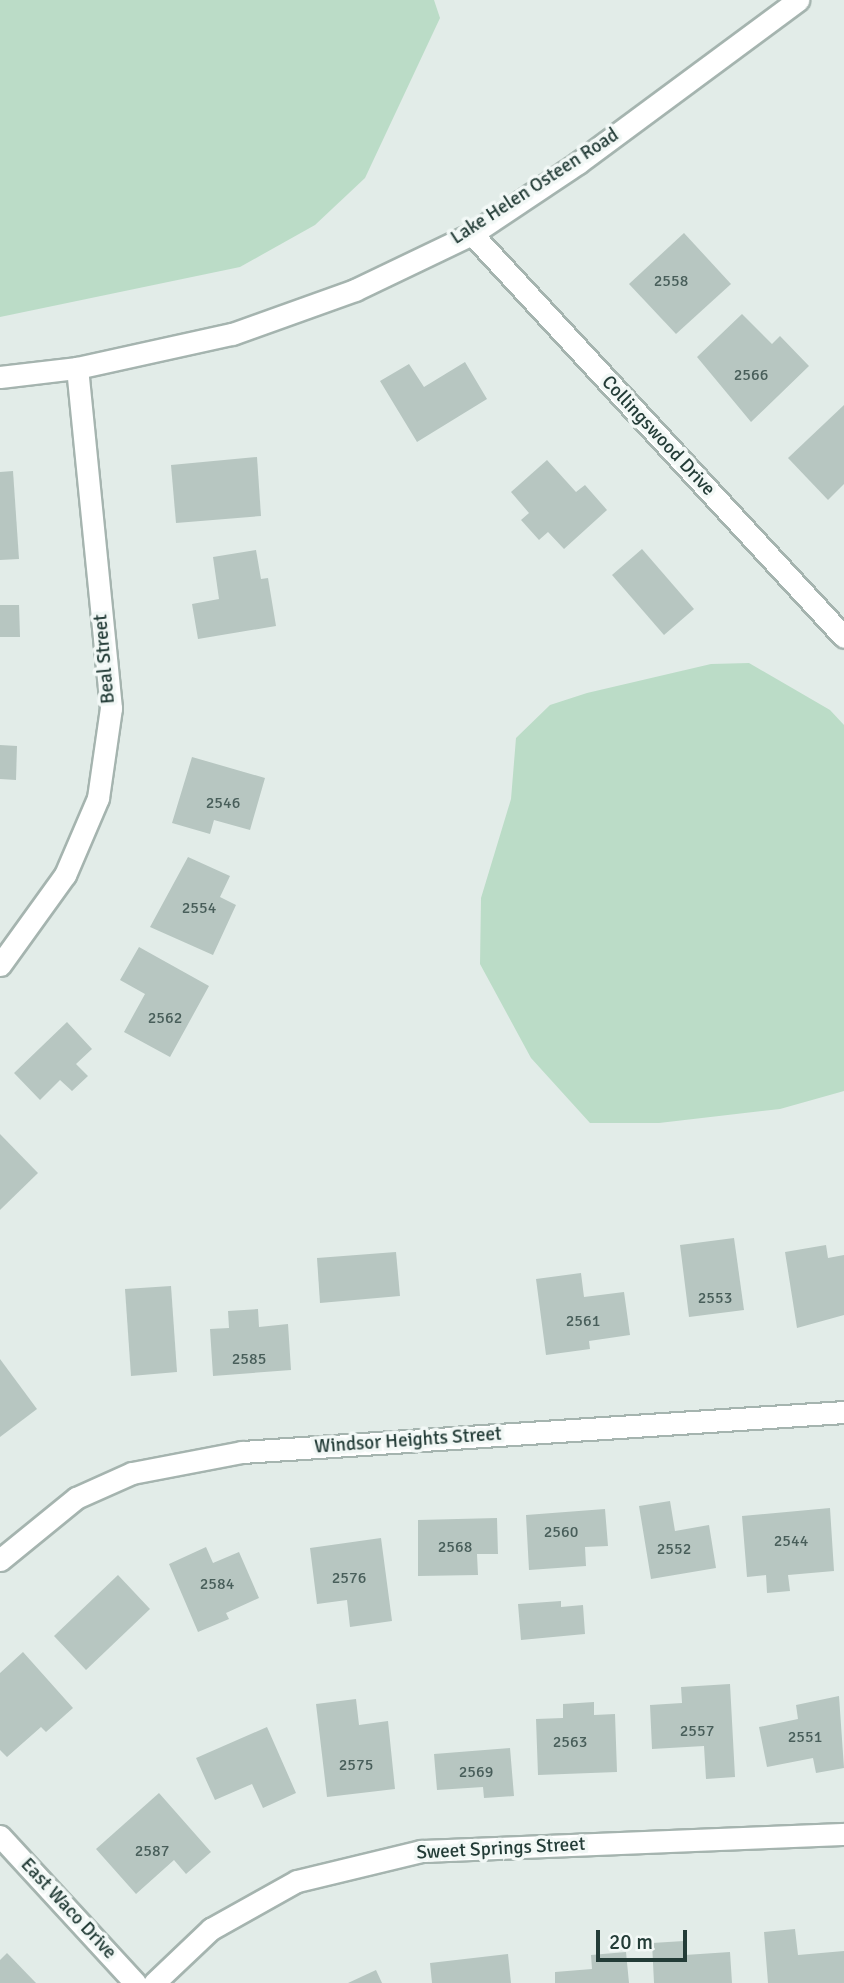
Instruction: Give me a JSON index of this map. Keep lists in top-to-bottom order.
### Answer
{
  "streets": {
    "street": [
      "Lake Helen Osteen Road",
      "Collingswood Drive",
      "Beal Street",
      "Windsor Heights Street",
      "Sweet Springs Street",
      "East Waco Drive"
    ]
  },
  "crossings": [
    ["Lake Helen Osteen Road", "Collingswood Drive"],
    ["Lake Helen Osteen Road", "Beal Street"]
  ],
  "house_numbers": [
    "2558",
    "2566",
    "2546",
    "2554",
    "2562",
    "2553",
    "2561",
    "2585",
    "2560",
    "2544",
    "2568",
    "2552",
    "2576",
    "2584",
    "2557",
    "2551",
    "2563",
    "2575",
    "2569",
    "2587"
  ],
  "scale_bar": "20 m"
}
